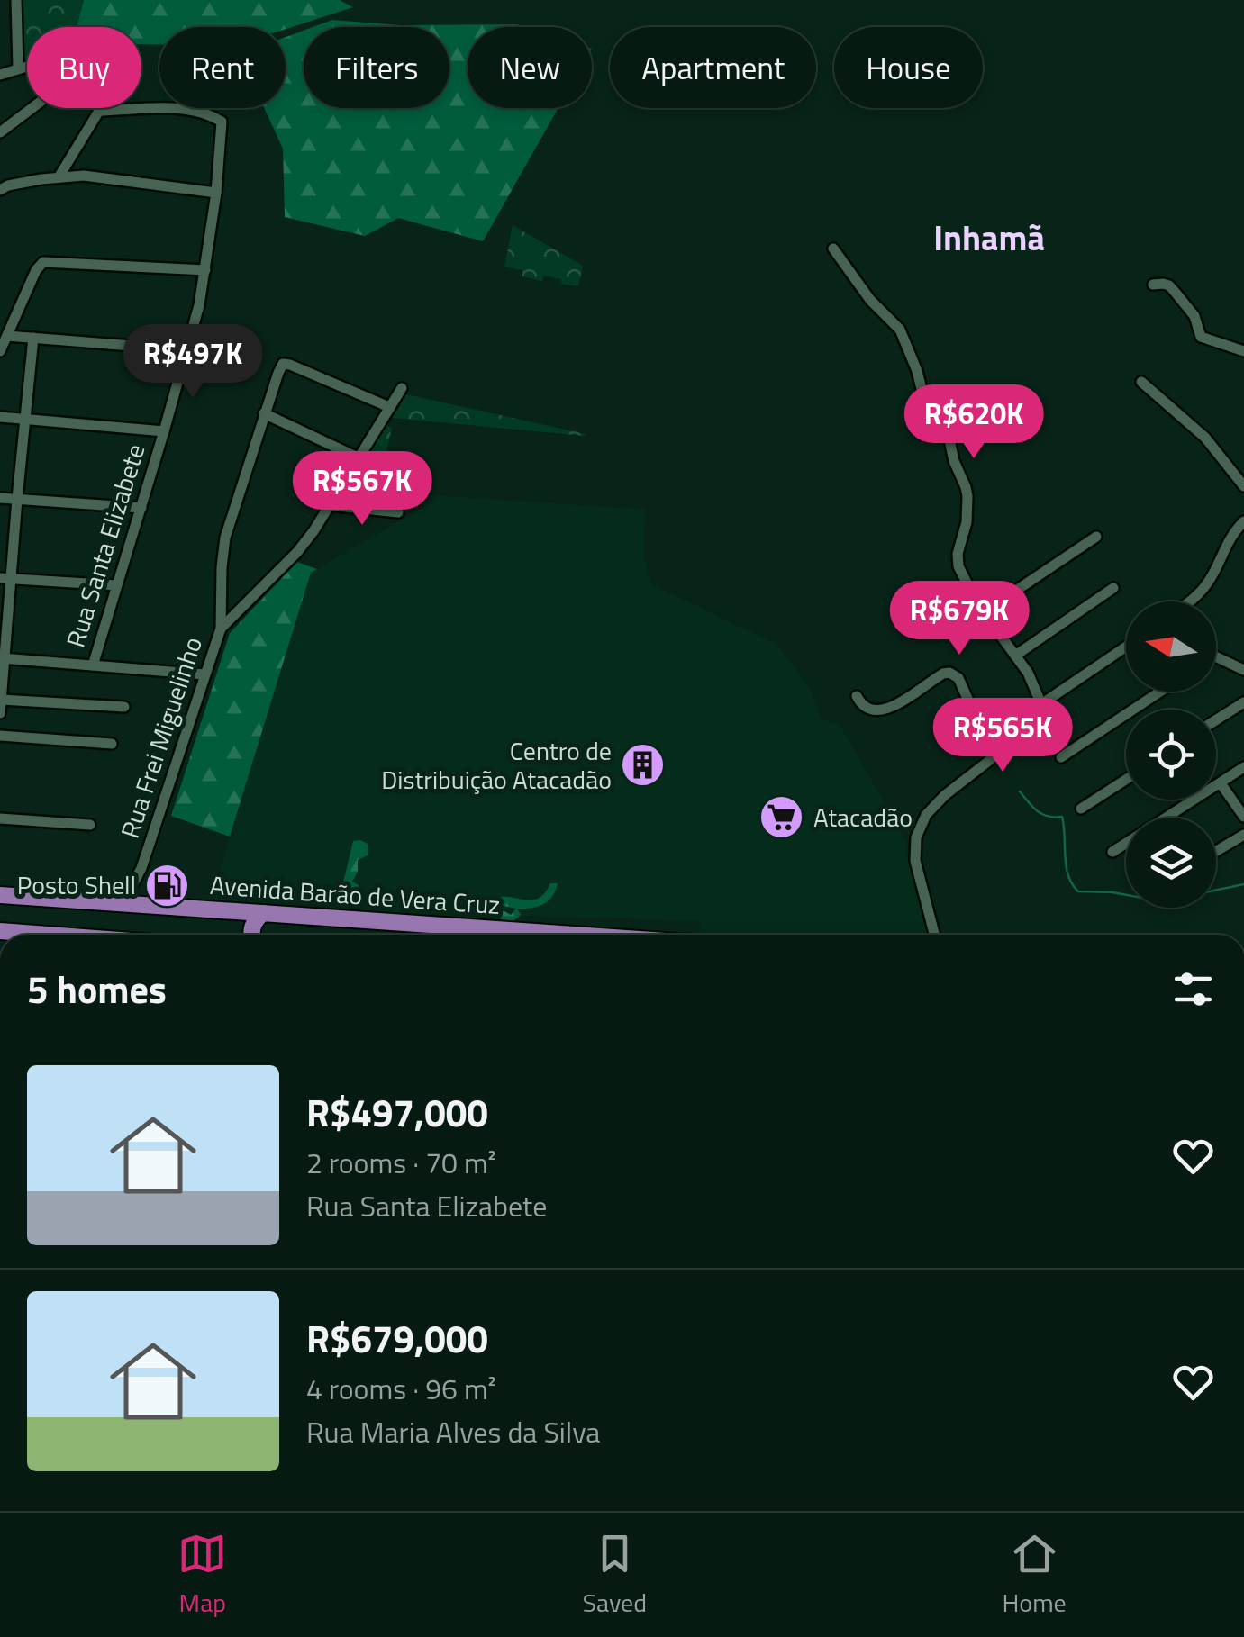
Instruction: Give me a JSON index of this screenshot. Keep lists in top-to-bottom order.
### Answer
{
  "streets": {
    "highway": ["Avenida Barão de Vera Cruz"],
    "street": ["Rua Santa Elizabete", "Rua Frei Miguelinho"]
  },
  "crossings": [
    ["Rua Santa Elizabete", "Rua Frei Miguelinho"],
    ["Rua Frei Miguelinho", "Avenida Barão de Vera Cruz"]
  ],
  "districts": ["Inhamã"],
  "places": {
    "building": ["Centro de Distribuição Atacadão"],
    "supermarket": ["Atacadão"],
    "fuel station": ["Posto Shell"]
  },
  "north": "left",
  "page": {
    "chip": [
      "Buy",
      "Rent",
      "Filters",
      "New",
      "Apartment",
      "House"
    ],
    "price": [
      "R$497K",
      "R$620K",
      "R$567K",
      "R$679K",
      "R$565K"
    ],
    "heading": "5 homes",
    "list": [
      {
        "name": "R$497,000",
        "note": "2 rooms · 70 m² · Rua Santa Elizabete"
      },
      {
        "name": "R$679,000",
        "note": "4 rooms · 96 m² · Rua Maria Alves da Silva"
      }
    ],
    "tabs": ["Map", "Saved", "Home"]
  }
}
